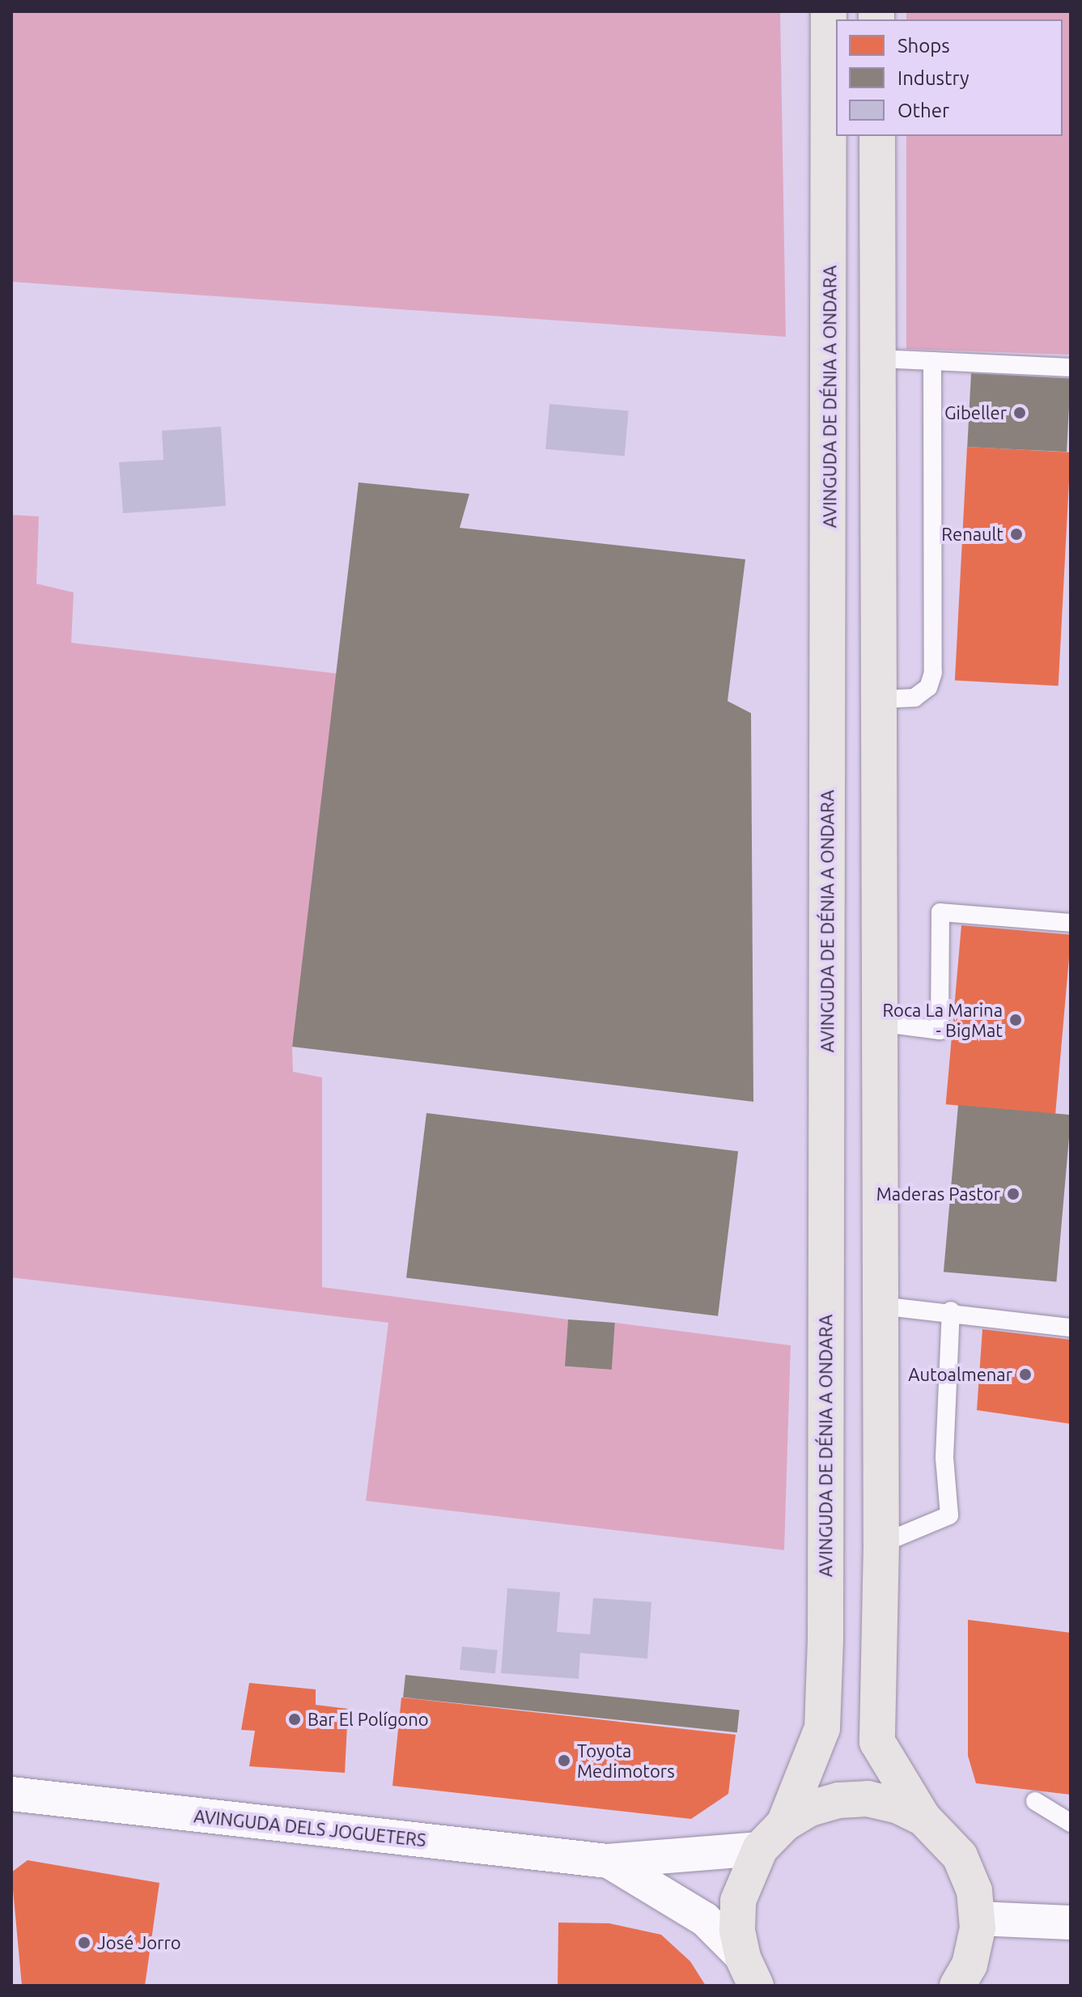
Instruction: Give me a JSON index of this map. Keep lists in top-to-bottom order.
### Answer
{
  "streets": {
    "main road": ["AVINGUDA DE DÉNIA A ONDARA"],
    "street": ["AVINGUDA DELS JOGUETERS"]
  },
  "places": [
    "Gibeller",
    "Renault",
    "Roca La Marina - BigMat",
    "Maderas Pastor",
    "Autoalmenar",
    "Bar El Polígono",
    "Toyota Medimotors",
    "José Jorro"
  ],
  "legend": ["Shops", "Industry", "Other"]
}
